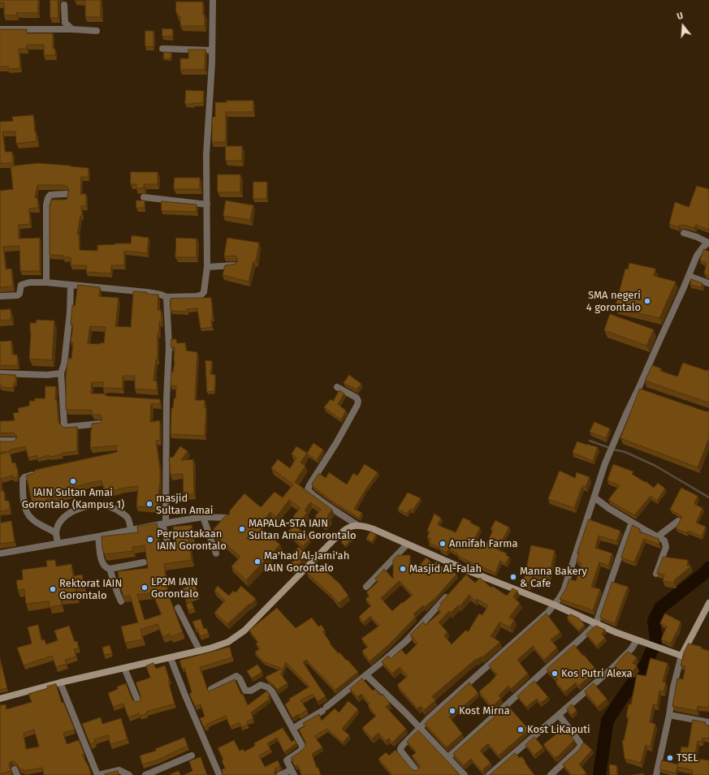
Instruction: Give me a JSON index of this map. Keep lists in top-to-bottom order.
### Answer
{
  "places": [
    "SMA negeri 4 gorontalo",
    "IAIN Sultan Amai Gorontalo (Kampus 1)",
    "masjid Sultan Amai",
    "MAPALA-STA IAIN Sultan Amai Gorontalo",
    "Perpustakaan IAIN Gorontalo",
    "Annifah Farma",
    "Ma'had Al-Jami'ah IAIN Gorontalo",
    "Masjid Al-Falah",
    "Manna Bakery & Cafe",
    "LP2M IAIN Gorontalo",
    "Rektorat IAIN Gorontalo",
    "Kos Putri Alexa",
    "Kost Mirna",
    "Kost LiKaputi",
    "TSEL"
  ],
  "north": "top"
}
